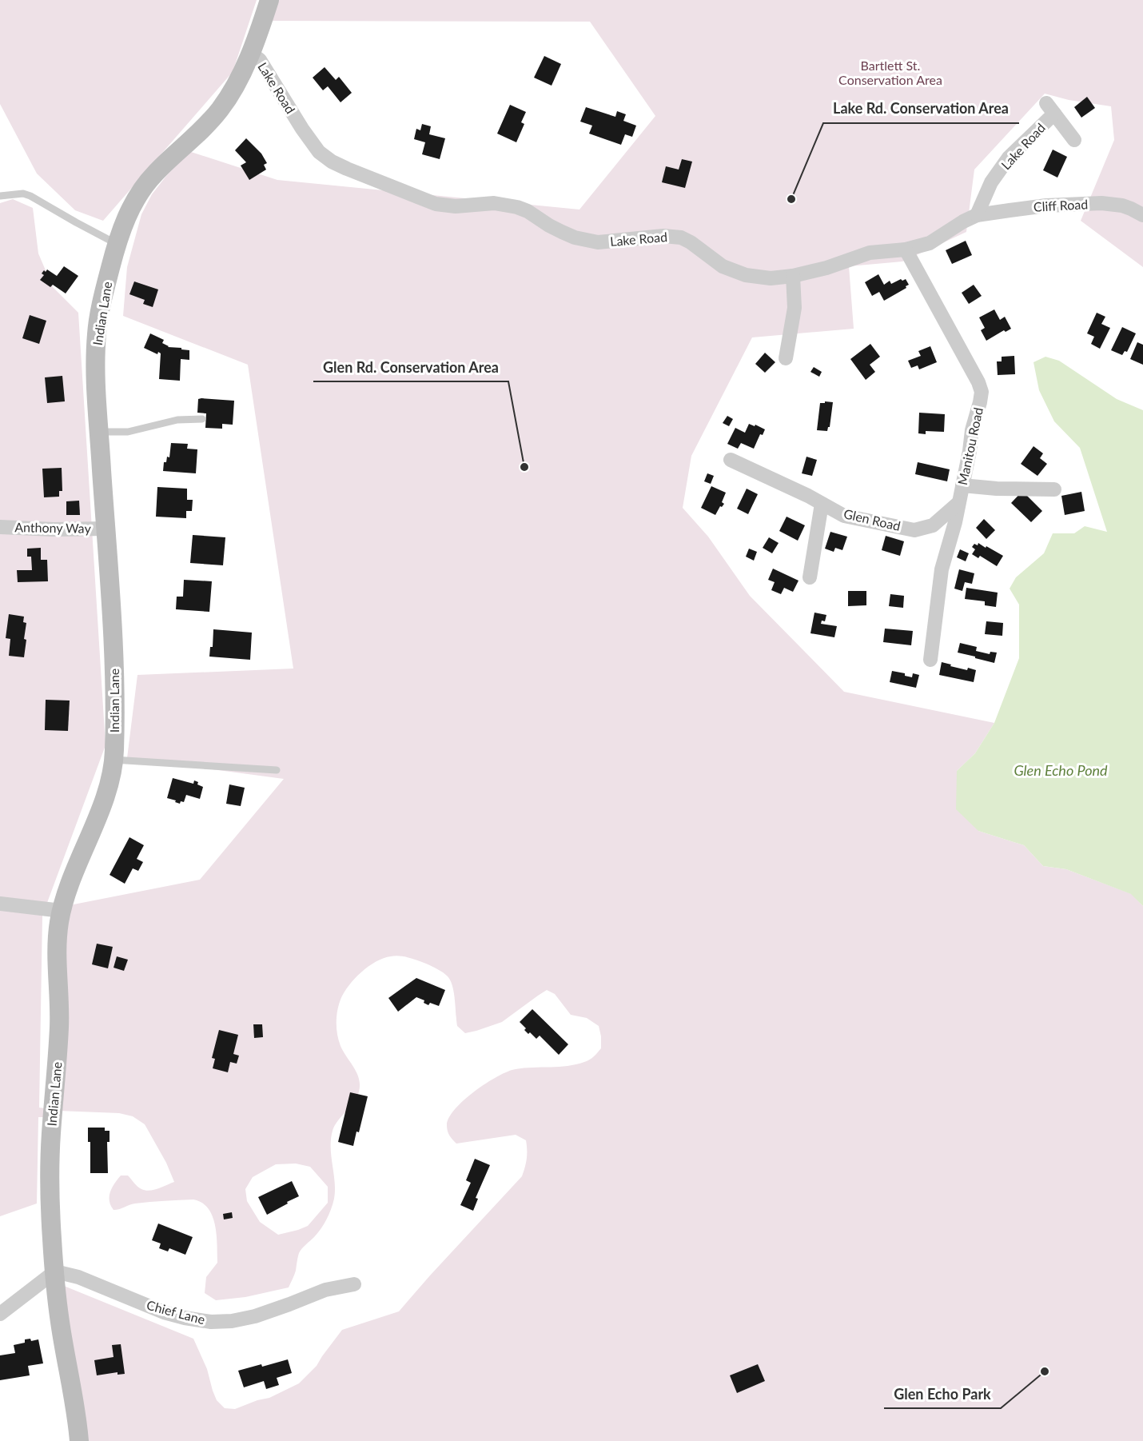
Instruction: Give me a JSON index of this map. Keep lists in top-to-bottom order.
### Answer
{
  "streets": {
    "street": [
      "Lake Road",
      "Cliff Road",
      "Indian Lane",
      "Manitou Road",
      "Glen Road",
      "Anthony Way",
      "Chief Lane"
    ]
  },
  "crossings": [
    ["Lake Road", "Cliff Road"],
    ["Lake Road", "Indian Lane"],
    ["Lake Road", "Manitou Road"],
    ["Indian Lane", "Anthony Way"],
    ["Indian Lane", "Chief Lane"],
    ["Manitou Road", "Glen Road"]
  ],
  "water": ["Glen Echo Pond"],
  "parks": ["Bartlett St. Conservation Area"],
  "places": ["Lake Rd. Conservation Area", "Glen Rd. Conservation Area", "Glen Echo Park"]
}
